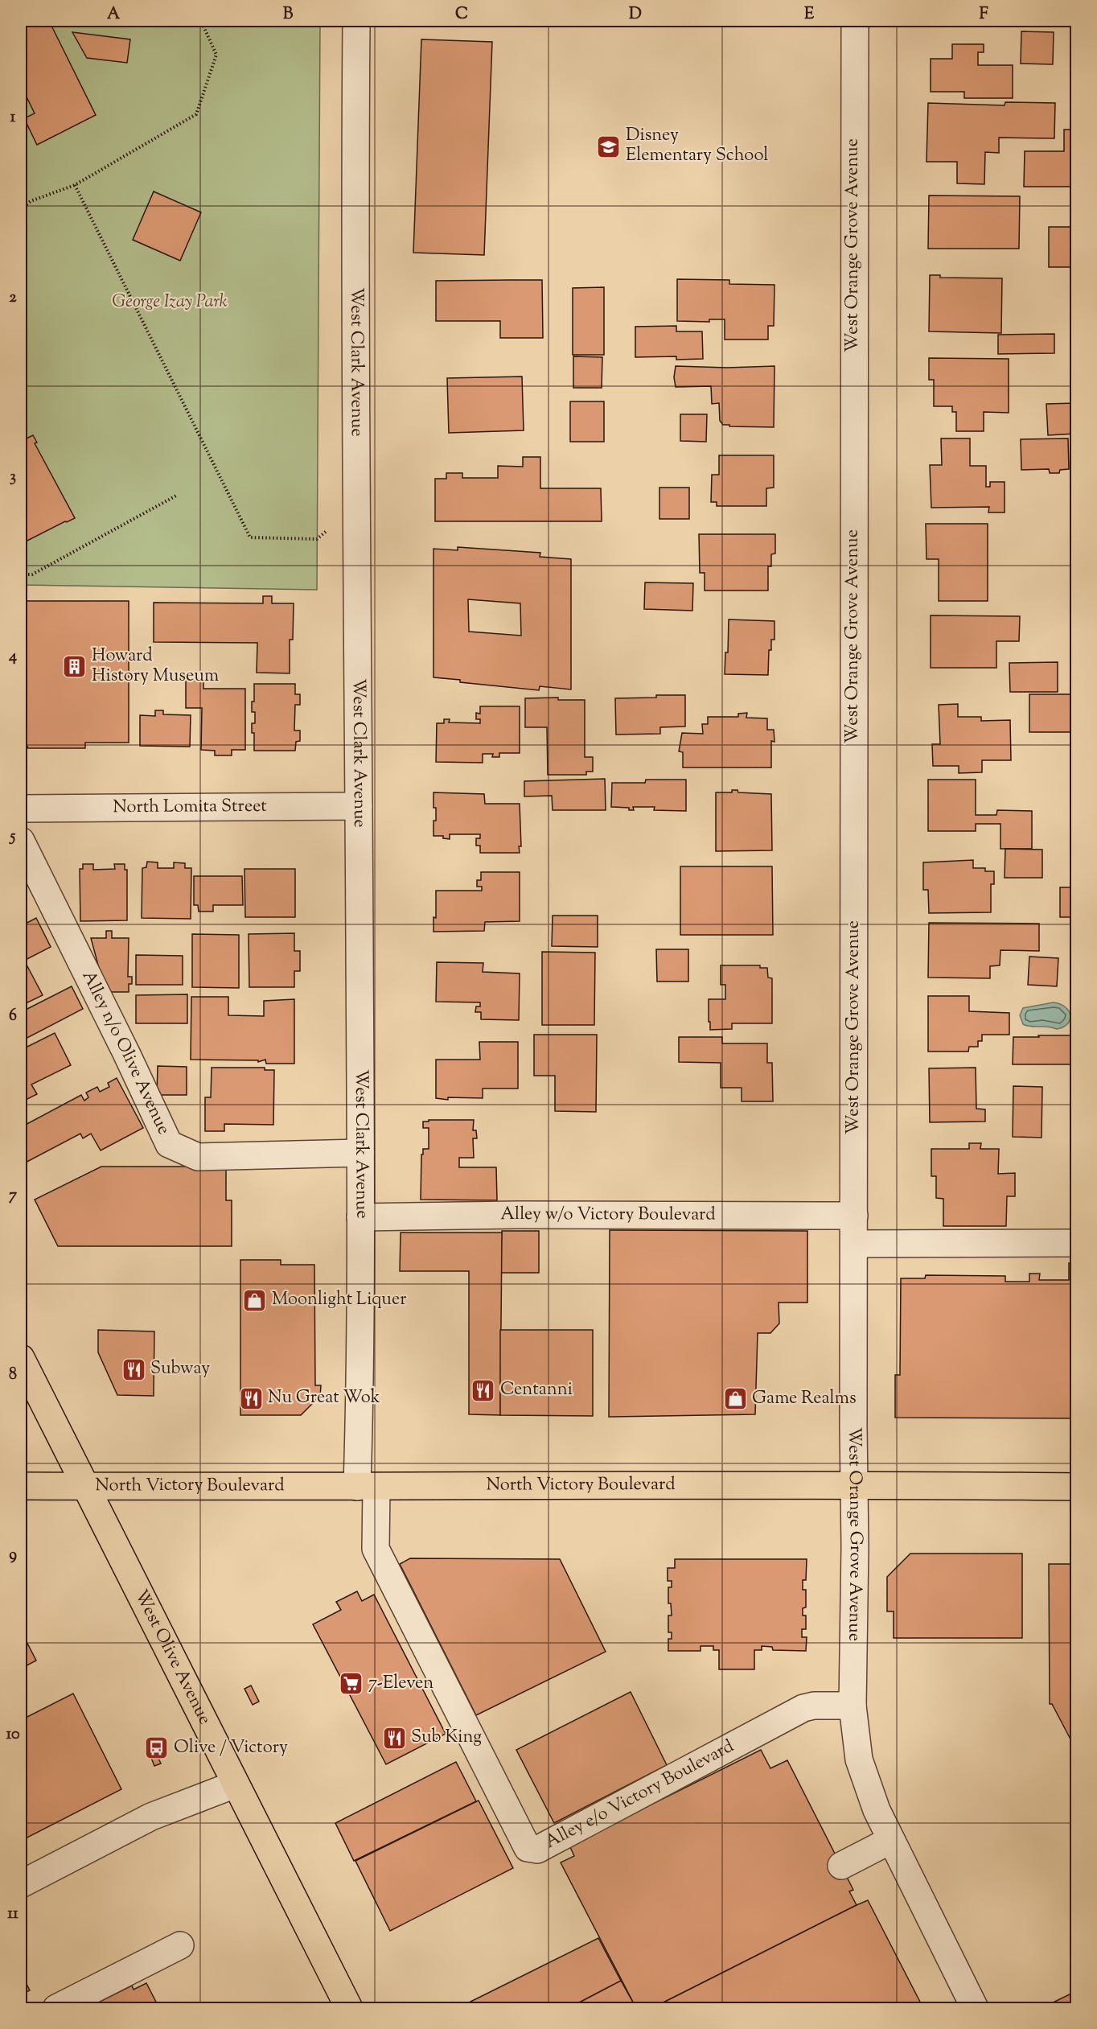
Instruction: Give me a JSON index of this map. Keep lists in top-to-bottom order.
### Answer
{
  "streets": {
    "main road": ["North Victory Boulevard", "West Olive Avenue"],
    "street": [
      "West Orange Grove Avenue",
      "West Clark Avenue",
      "North Lomita Street",
      "Alley n/o Olive Avenue",
      "Alley w/o Victory Boulevard",
      "Alley e/o Victory Boulevard"
    ]
  },
  "crossings": [
    ["West Orange Grove Avenue", "Alley w/o Victory Boulevard"],
    ["West Orange Grove Avenue", "North Victory Boulevard"],
    ["West Orange Grove Avenue", "Alley e/o Victory Boulevard"],
    ["West Clark Avenue", "North Lomita Street"],
    ["West Clark Avenue", "Alley n/o Olive Avenue"],
    ["West Clark Avenue", "Alley w/o Victory Boulevard"],
    ["West Clark Avenue", "North Victory Boulevard"],
    ["West Clark Avenue", "Alley e/o Victory Boulevard"],
    ["North Victory Boulevard", "West Olive Avenue"],
    ["North Victory Boulevard", "Alley e/o Victory Boulevard"]
  ],
  "parks": ["George Izay Park"],
  "places": {
    "school or university": ["Disney Elementary School"],
    "building": ["Howard History Museum"],
    "shop": ["Moonlight Liquer", "Game Realms"],
    "restaurant": [
      "Subway",
      "Centanni",
      "Nu Great Wok",
      "Sub King"
    ],
    "supermarket": ["7-Eleven"],
    "bus stop": ["Olive / Victory"]
  },
  "grid": {
    "columns": [
      "A",
      "B",
      "C",
      "D",
      "E",
      "F"
    ],
    "rows": [
      "1",
      "2",
      "3",
      "4",
      "5",
      "6",
      "7",
      "8",
      "9",
      "10",
      "11"
    ]
  }
}
